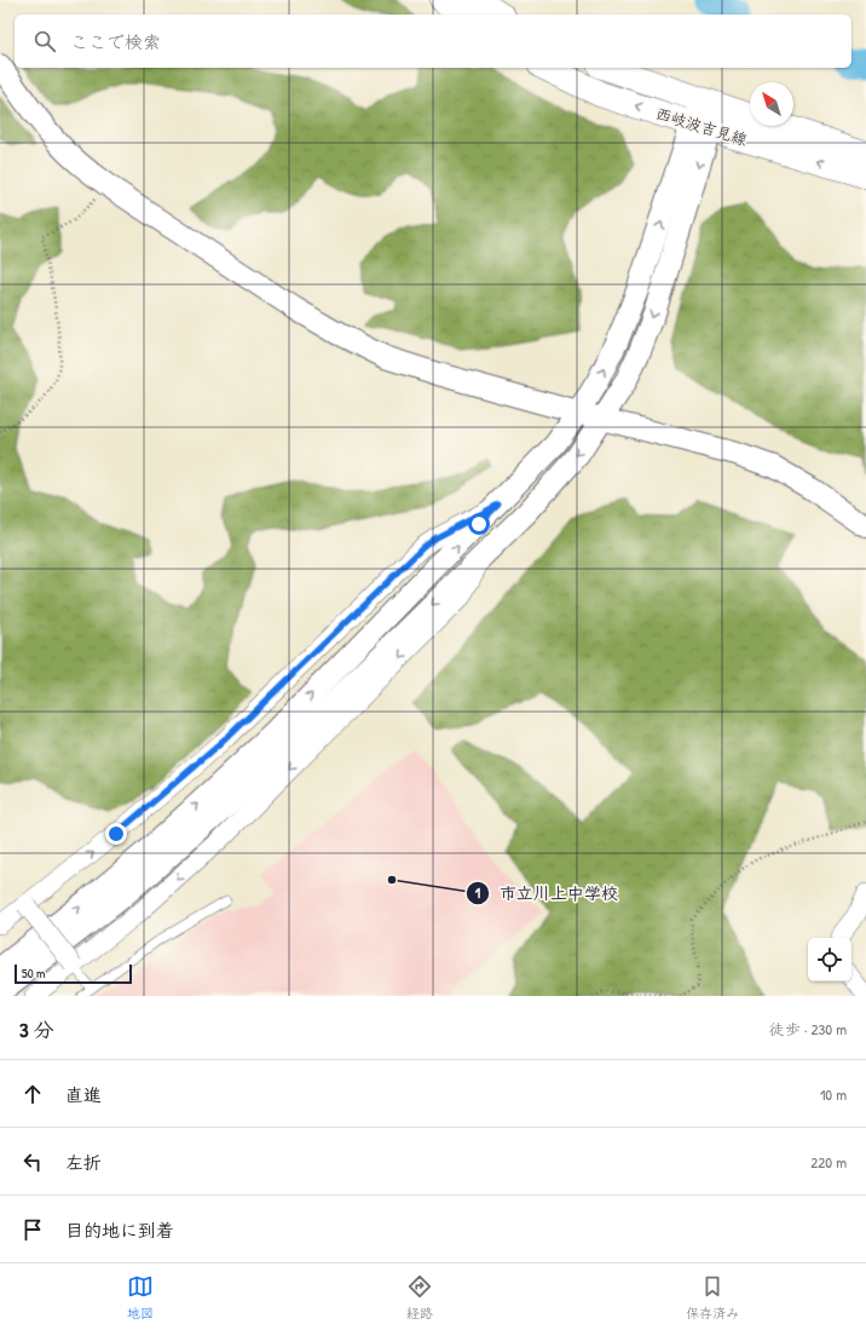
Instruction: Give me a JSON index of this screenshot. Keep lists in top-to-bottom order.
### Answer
{
  "streets": {
    "main road": ["西岐波吉見線"]
  },
  "places": ["市立川上中学校"],
  "scale_bar": "50 m",
  "north": "top left",
  "page": {
    "search": "ここで検索",
    "scale": "50 m",
    "heading": ["3 分", "徒歩 · 230 m"],
    "list": [
      ["直進", "10 m"],
      ["左折", "220 m"],
      "目的地に到着"
    ],
    "nav": ["地図", "経路", "保存済み"]
  }
}
